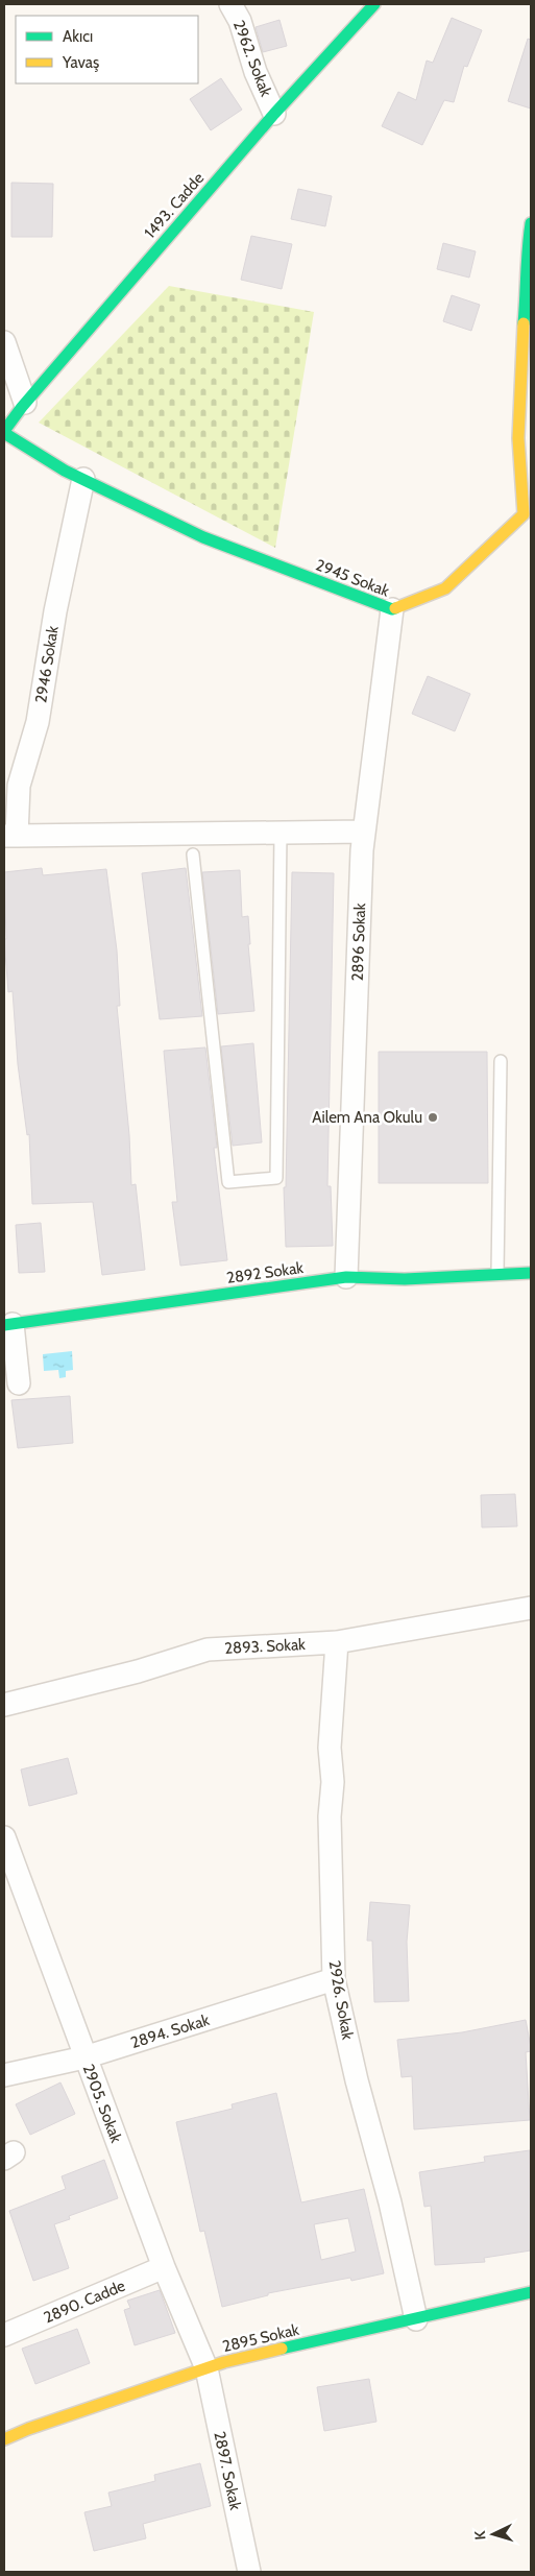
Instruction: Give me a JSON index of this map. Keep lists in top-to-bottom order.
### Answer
{
  "streets": {
    "street": [
      "2962. Sokak",
      "1493. Cadde",
      "2945 Sokak",
      "2946 Sokak",
      "2896 Sokak",
      "2892 Sokak",
      "2893. Sokak",
      "2926. Sokak",
      "2894. Sokak",
      "2905. Sokak",
      "2890. Cadde",
      "2895 Sokak",
      "2897. Sokak"
    ]
  },
  "crossings": [
    ["2962. Sokak", "1493. Cadde"],
    ["1493. Cadde", "2945 Sokak"],
    ["2945 Sokak", "2946 Sokak"],
    ["2945 Sokak", "2896 Sokak"],
    ["2896 Sokak", "2892 Sokak"],
    ["2893. Sokak", "2926. Sokak"],
    ["2926. Sokak", "2894. Sokak"],
    ["2926. Sokak", "2895 Sokak"],
    ["2894. Sokak", "2905. Sokak"],
    ["2905. Sokak", "2890. Cadde"],
    ["2905. Sokak", "2895 Sokak"],
    ["2905. Sokak", "2897. Sokak"],
    ["2895 Sokak", "2897. Sokak"]
  ],
  "places": ["Ailem Ana Okulu"],
  "legend": ["Akıcı", "Yavaş"],
  "north": "left"
}
